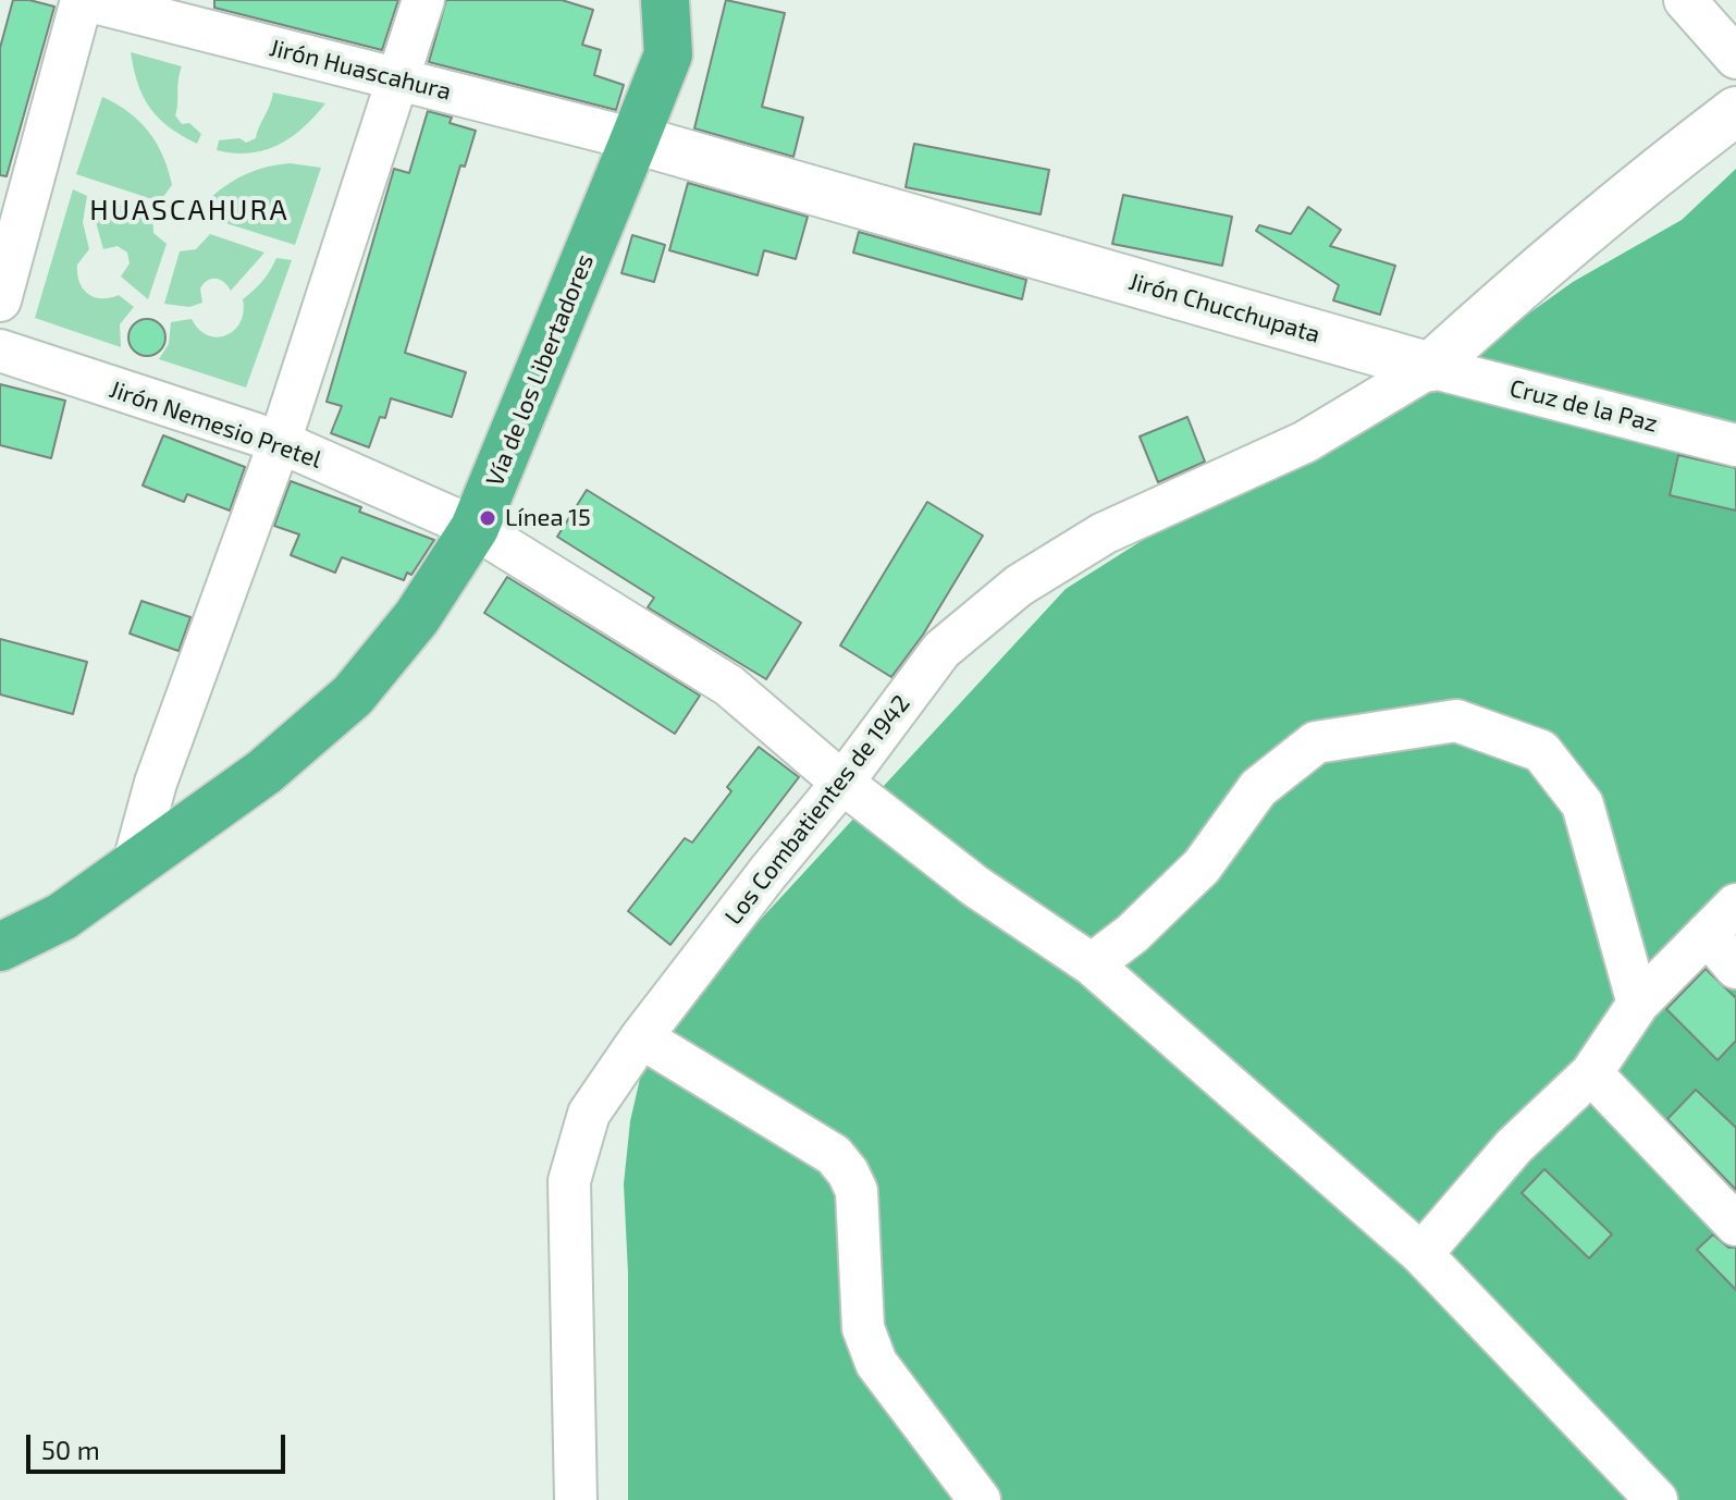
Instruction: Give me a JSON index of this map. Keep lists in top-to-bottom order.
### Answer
{
  "streets": {
    "highway": ["Vía de los Libertadores"],
    "street": [
      "Jirón Huascahura",
      "Jirón Chucchupata",
      "Cruz de la Paz",
      "Jirón Nemesio Pretel",
      "Los Combatientes de 1942"
    ]
  },
  "crossings": [
    ["Jirón Huascahura", "Jirón Chucchupata"],
    ["Jirón Huascahura", "Vía de los Libertadores"],
    ["Jirón Chucchupata", "Vía de los Libertadores"],
    ["Jirón Chucchupata", "Cruz de la Paz"],
    ["Jirón Chucchupata", "Los Combatientes de 1942"],
    ["Vía de los Libertadores", "Jirón Nemesio Pretel"],
    ["Cruz de la Paz", "Los Combatientes de 1942"],
    ["Jirón Nemesio Pretel", "Los Combatientes de 1942"]
  ],
  "districts": ["HUASCAHURA"],
  "places": ["Línea 15"],
  "scale_bar": "50 m"
}
